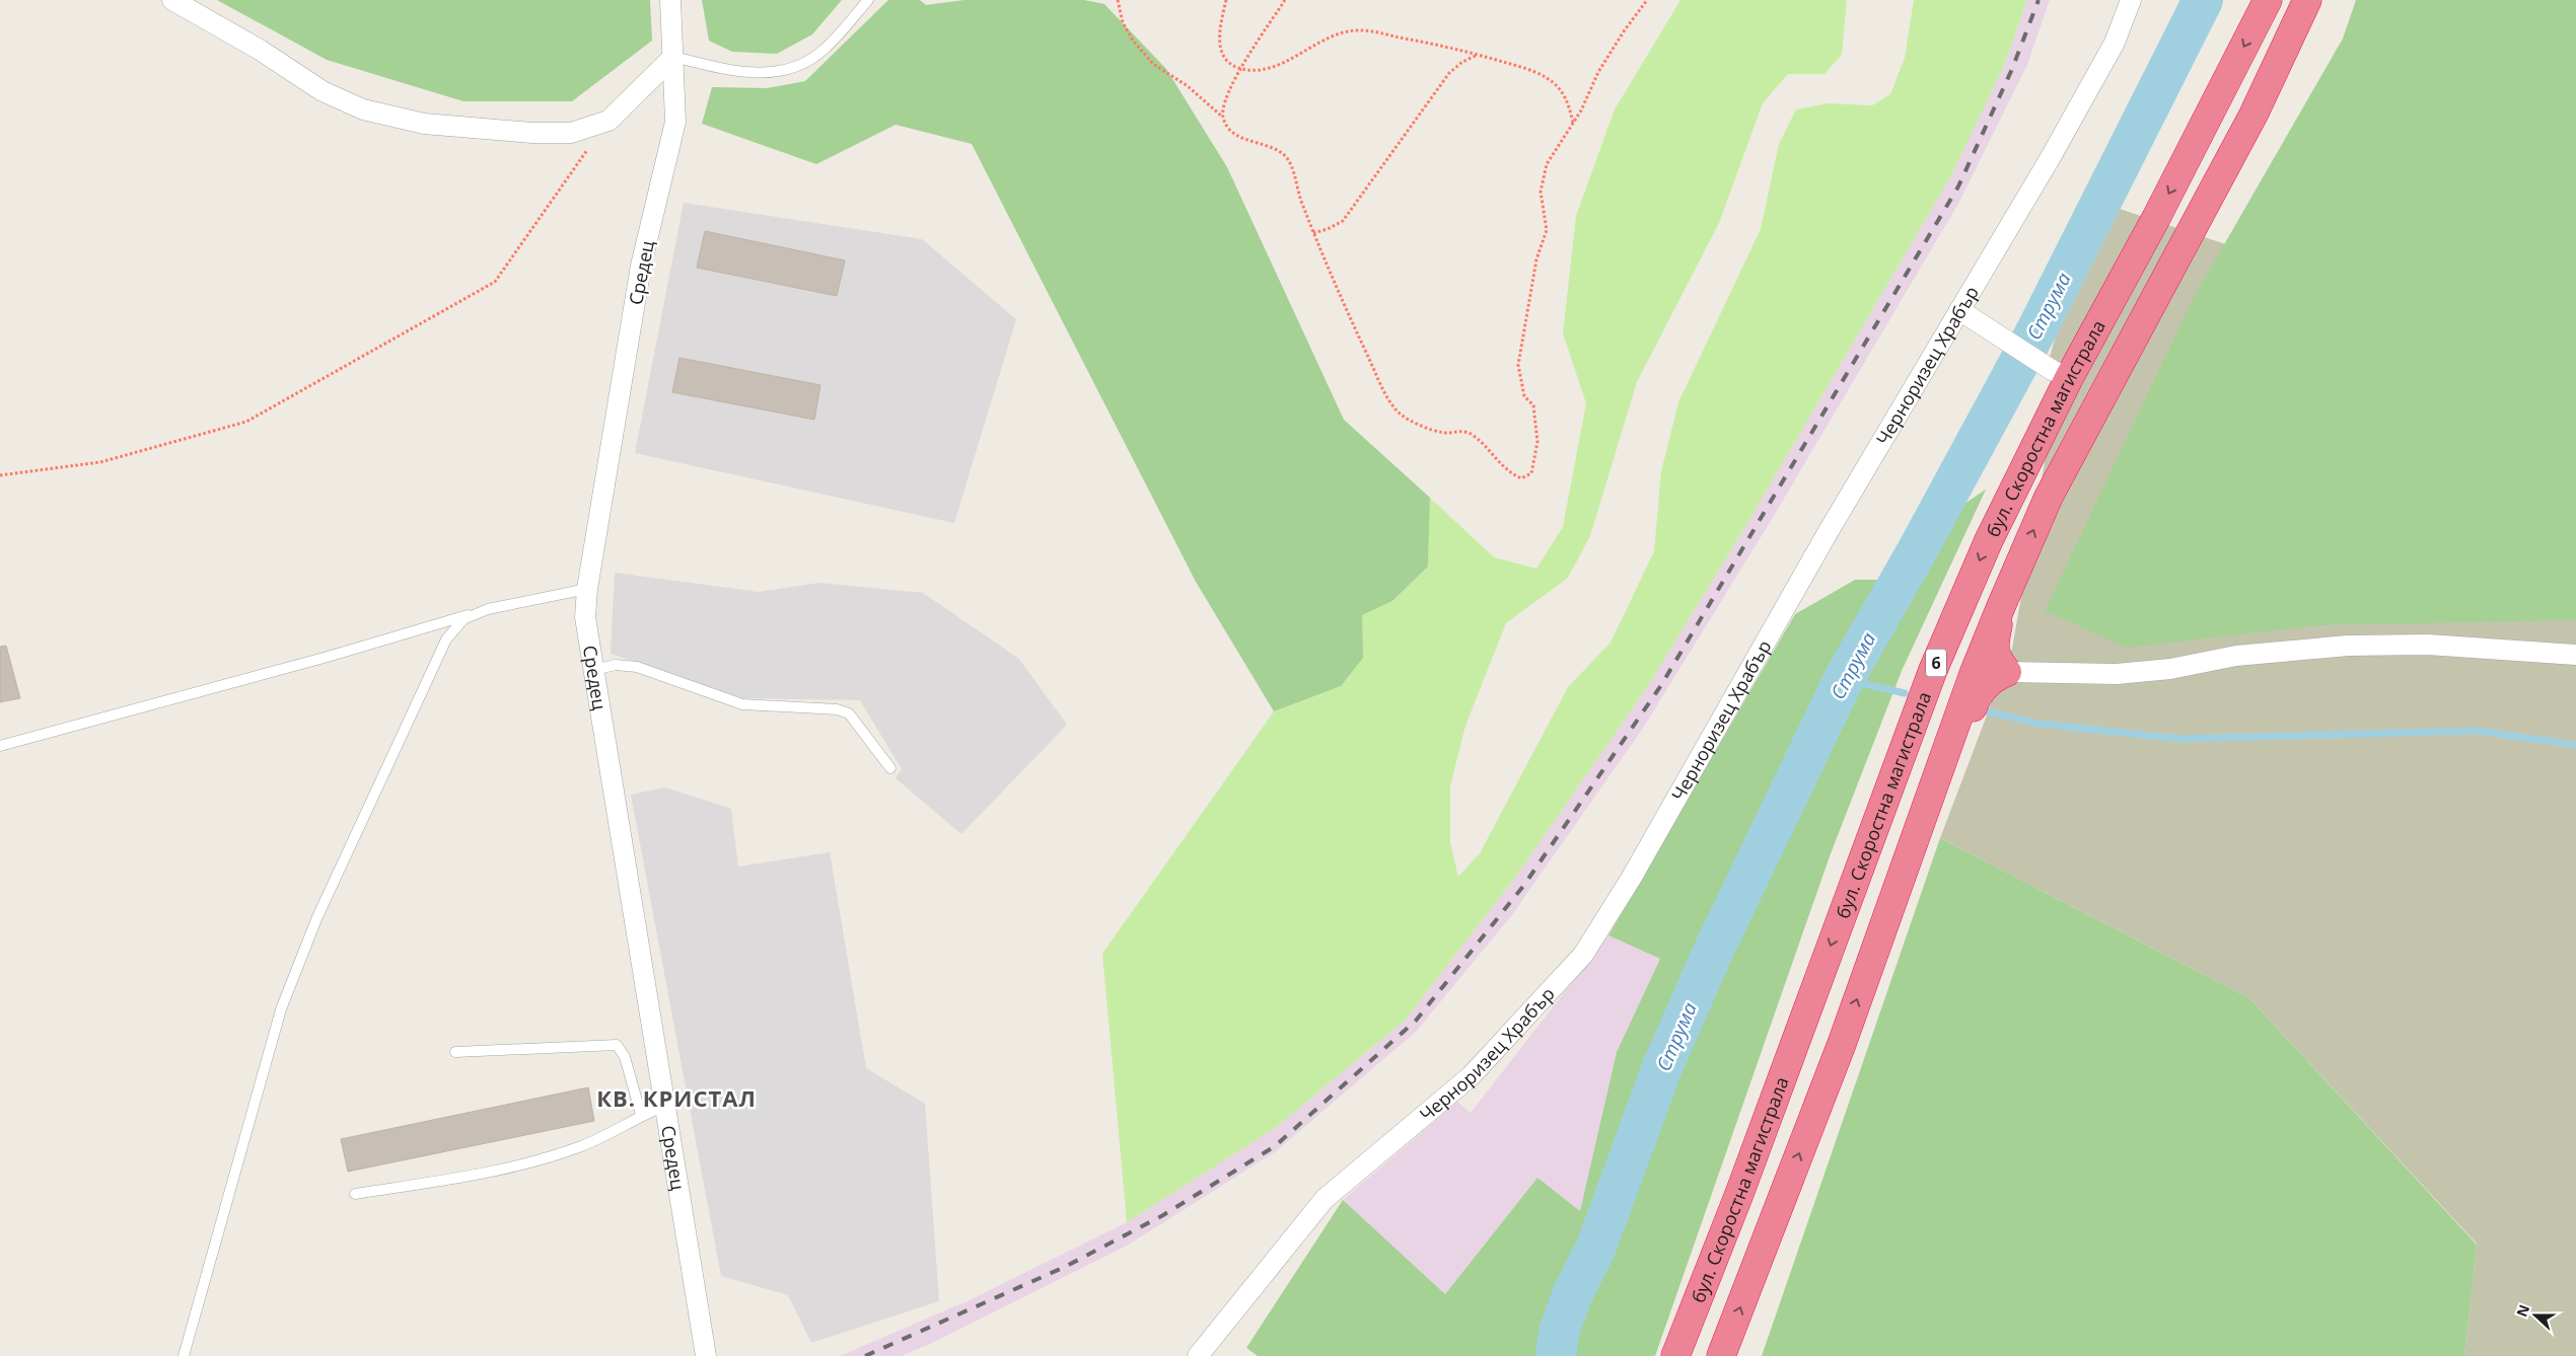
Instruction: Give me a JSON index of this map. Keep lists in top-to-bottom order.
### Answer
{
  "streets": {
    "highway": ["бул. Скоростна магистрала", "6"],
    "street": ["Средец", "Черноризец Храбър"]
  },
  "districts": ["КВ. КРИСТАЛ"],
  "water": ["Струма"],
  "north": "left"
}
